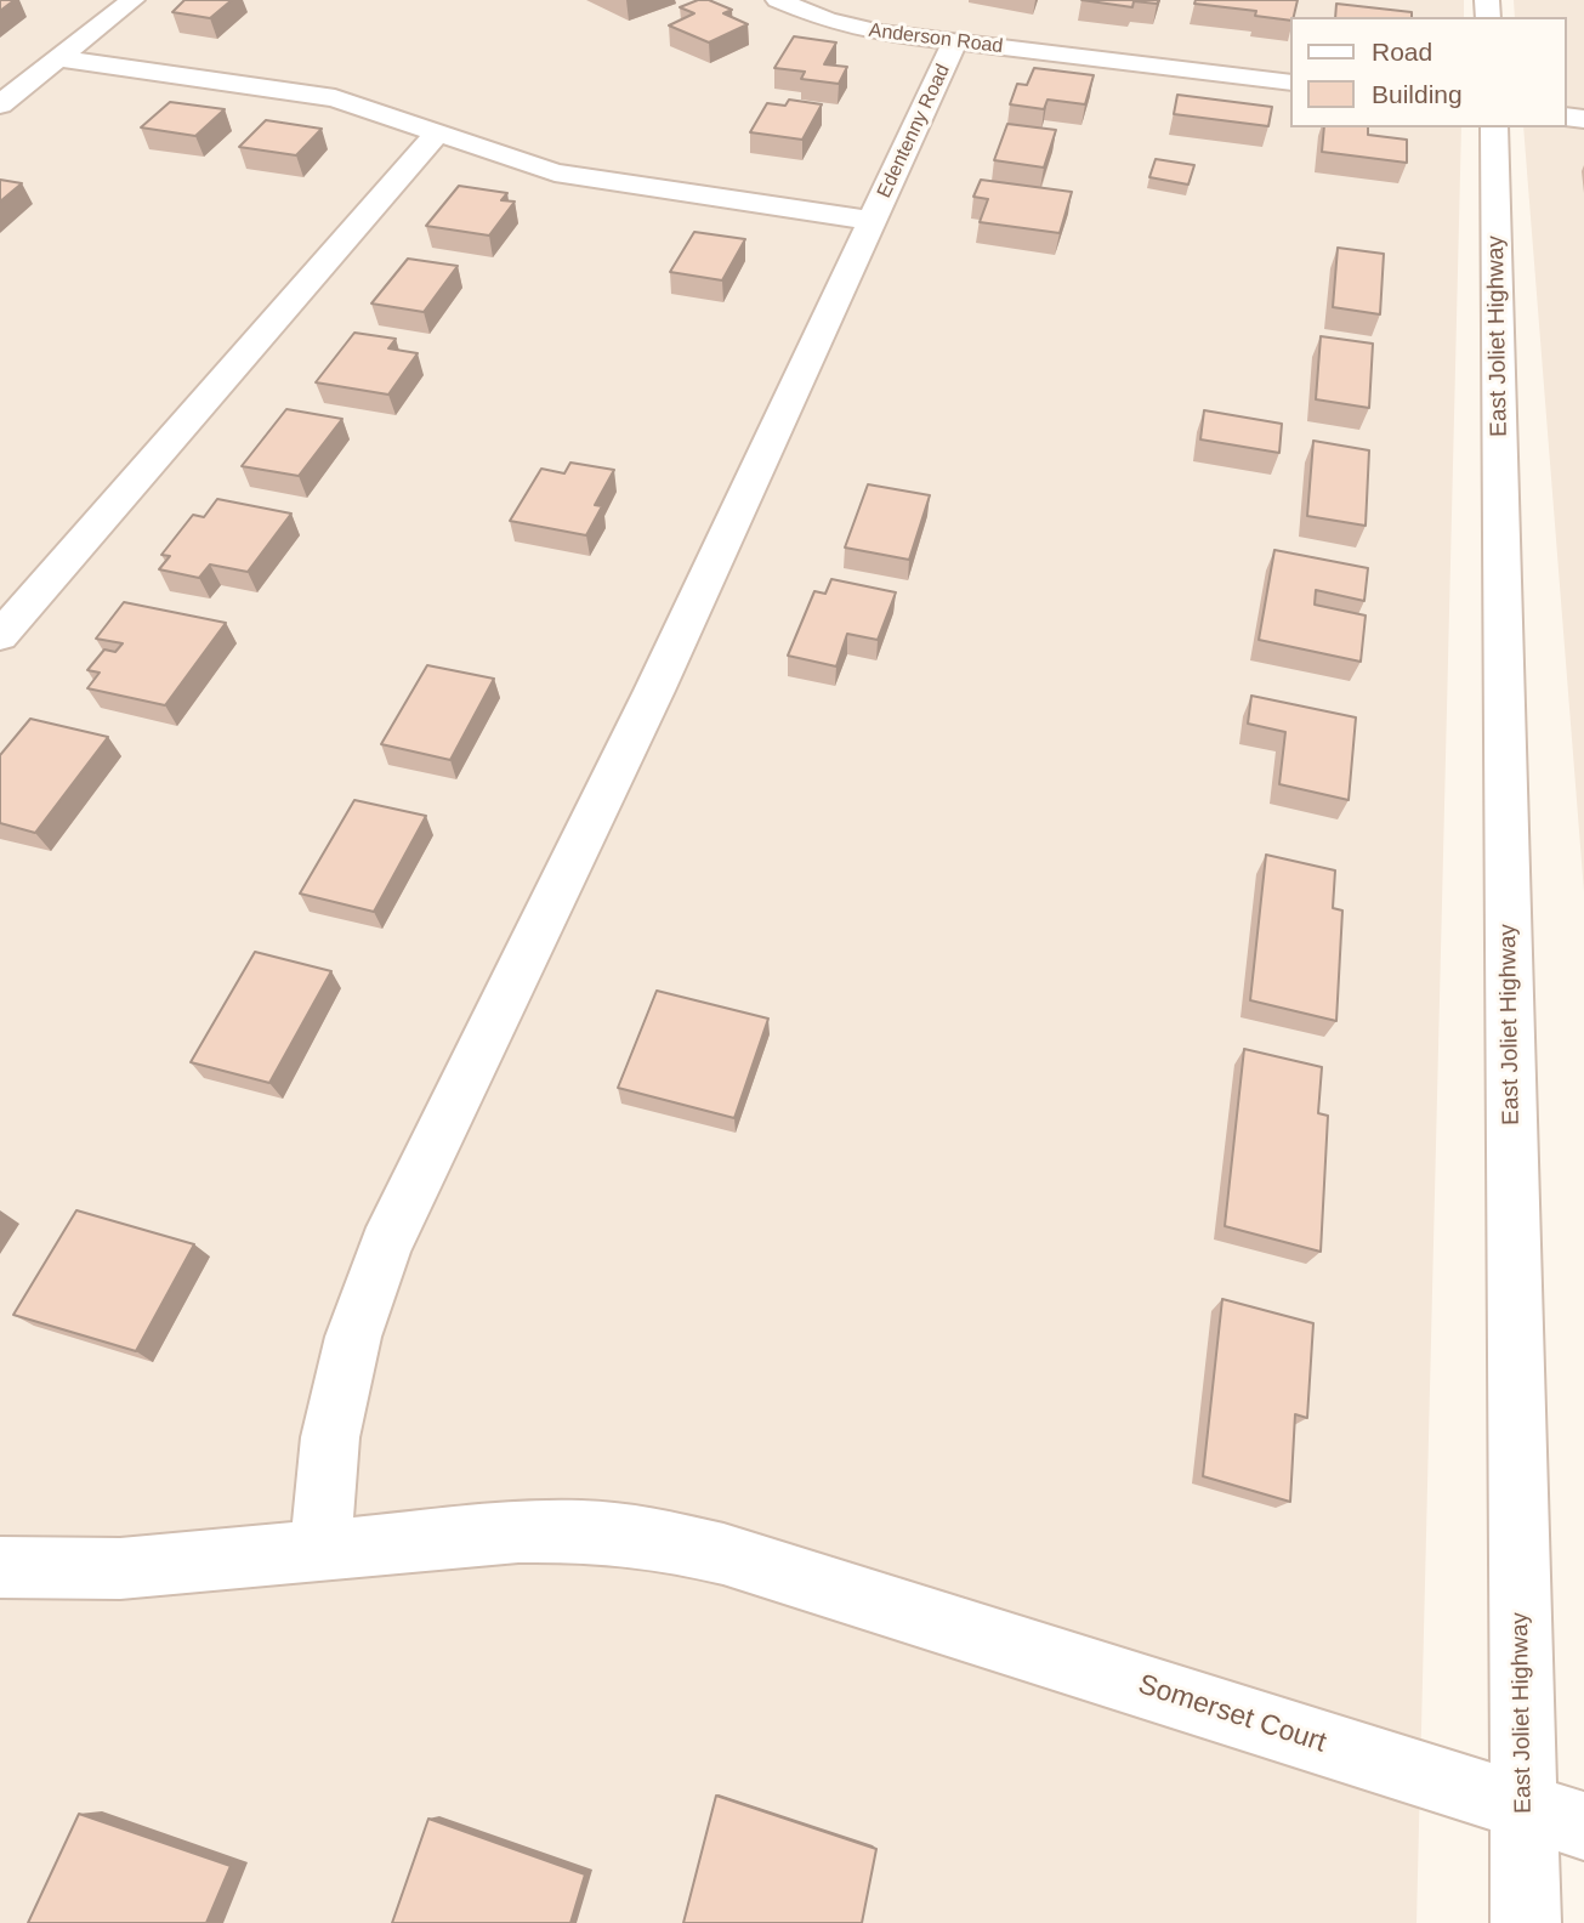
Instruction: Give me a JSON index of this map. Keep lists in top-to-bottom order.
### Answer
{
  "streets": {
    "street": [
      "Anderson Road",
      "Edentenny Road",
      "East Joliet Highway",
      "Somerset Court"
    ]
  },
  "crossings": [
    ["Anderson Road", "Edentenny Road"],
    ["Edentenny Road", "Somerset Court"],
    ["East Joliet Highway", "Somerset Court"]
  ],
  "legend": ["Road", "Building"]
}
